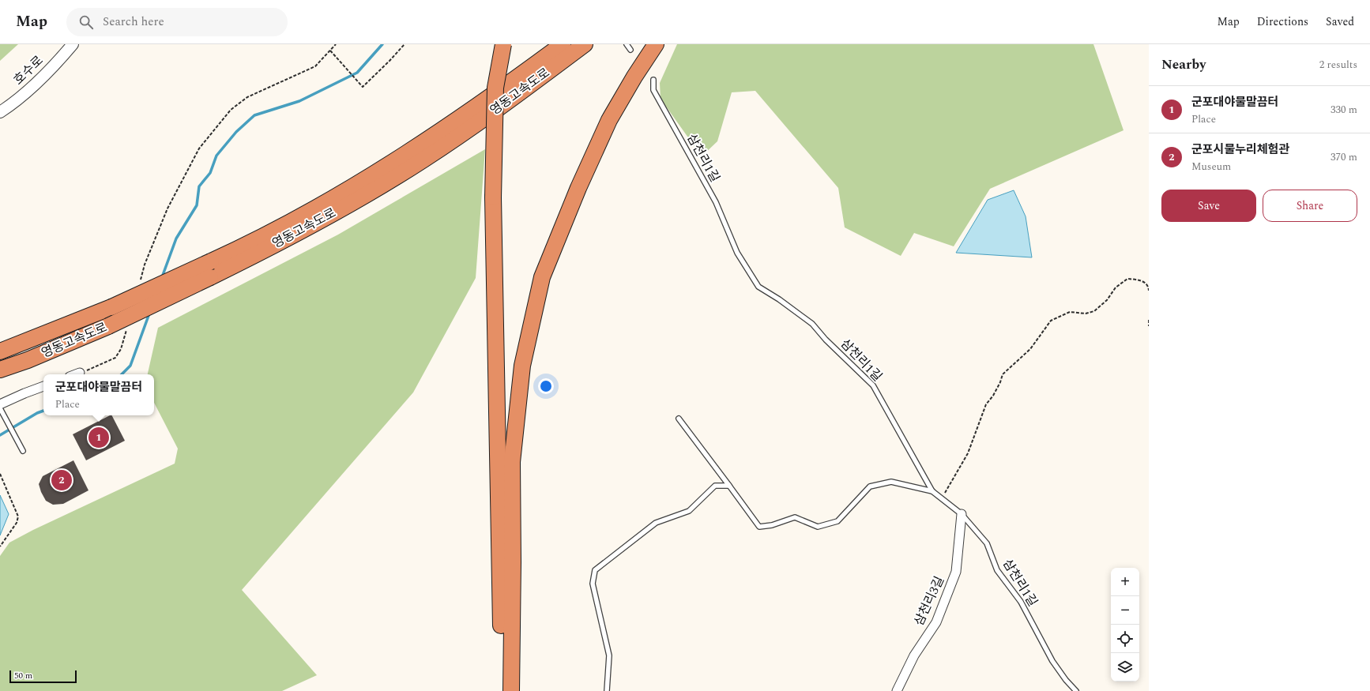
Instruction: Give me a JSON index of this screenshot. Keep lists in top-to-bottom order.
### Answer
{
  "streets": {
    "highway": ["영동고속도로"],
    "street": ["호수로", "삼천리3길"],
    "lane": ["삼천리1길"]
  },
  "crossings": [
    ["삼천리1길", "삼천리3길"]
  ],
  "scale_bar": "50 m",
  "page": {
    "header": "Map",
    "search": "Search here",
    "nav": ["Map", "Directions", "Saved"],
    "heading": ["Nearby", "2 results"],
    "list": [
      {
        "mark": "1",
        "name": "군포대야물말끔터",
        "note": "Place",
        "value": "330 m"
      },
      {
        "mark": "2",
        "name": "군포시물누리체험관",
        "note": "Museum",
        "value": "370 m"
      }
    ],
    "buttons": ["Save", "Share"],
    "popup": ["군포대야물말끔터", "Place"],
    "pins": ["1", "2"],
    "map_buttons": ["+", "−"],
    "scale": "50 m"
  }
}
